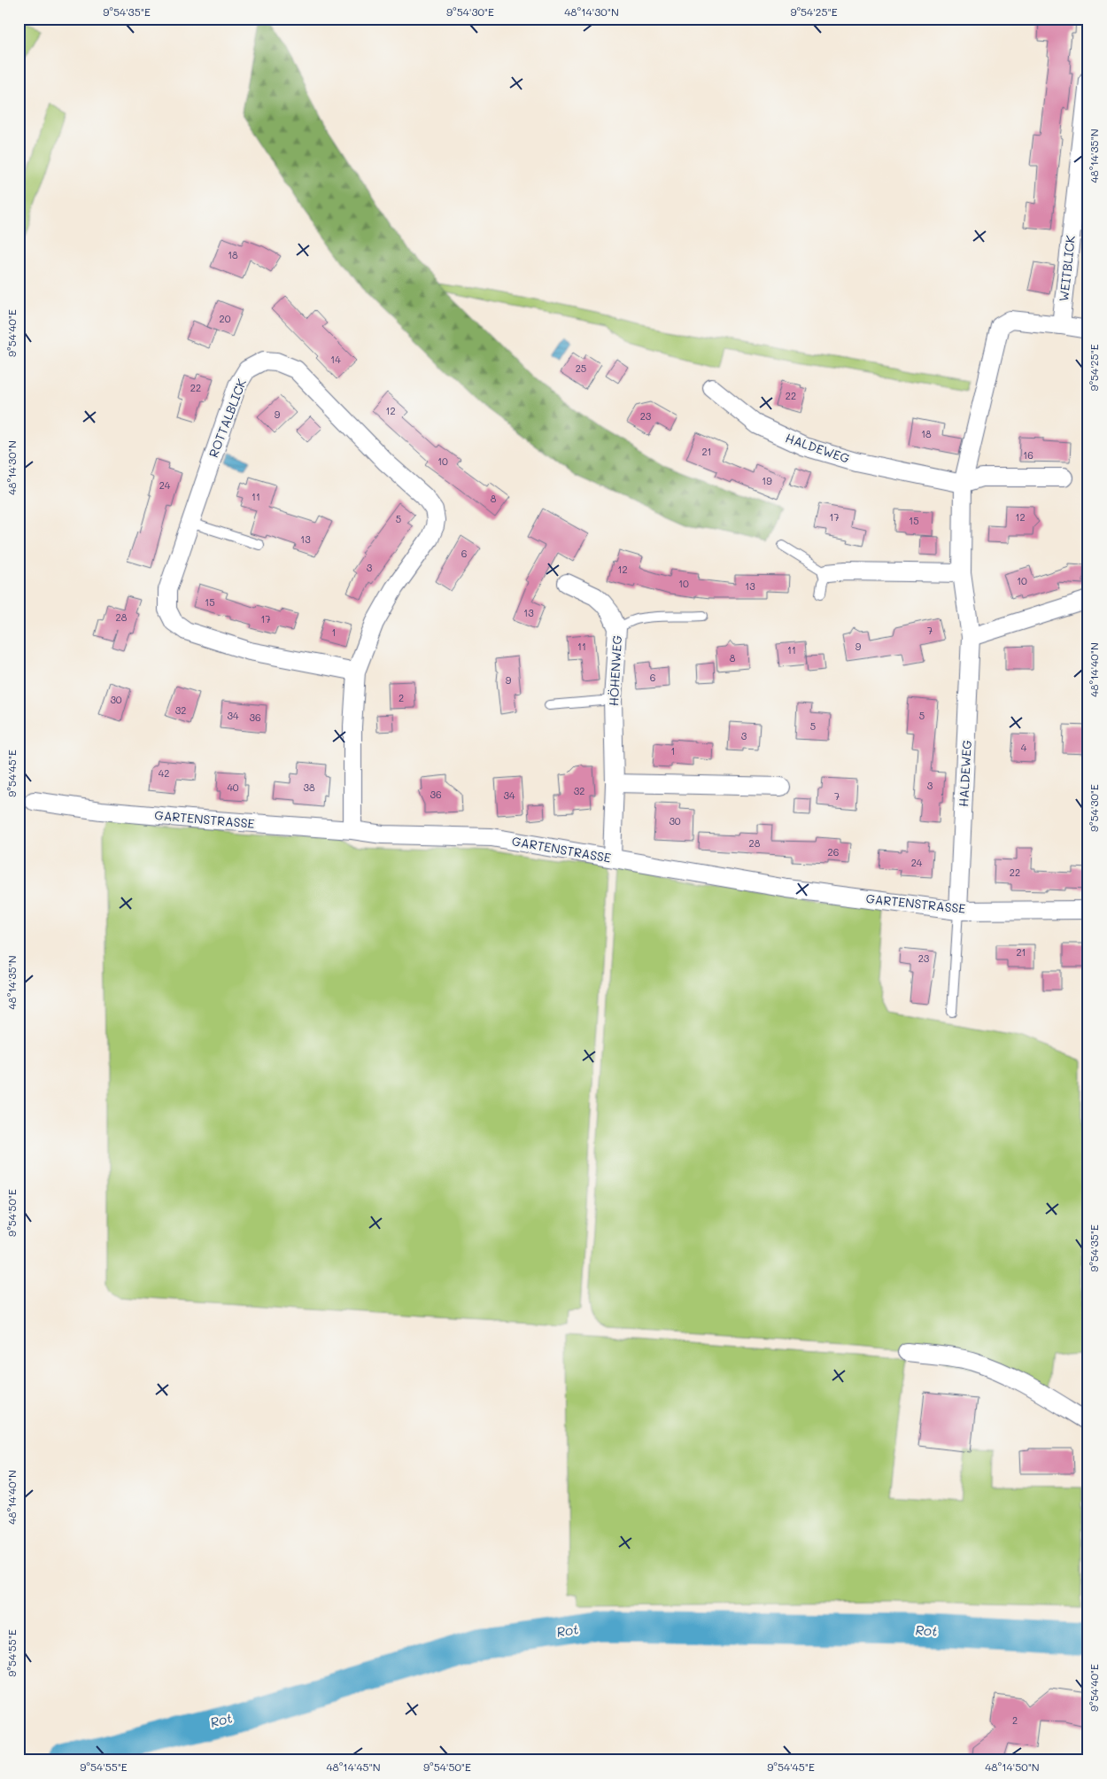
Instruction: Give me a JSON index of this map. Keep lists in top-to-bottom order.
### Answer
{
  "streets": {
    "street": [
      "WEITBLICK",
      "ROTTALBLICK",
      "HALDEWEG",
      "HÖHENWEG",
      "GARTENSTRASSE"
    ]
  },
  "crossings": [
    ["WEITBLICK", "HALDEWEG"],
    ["ROTTALBLICK", "GARTENSTRASSE"],
    ["HALDEWEG", "GARTENSTRASSE"],
    ["HÖHENWEG", "GARTENSTRASSE"]
  ],
  "water": ["Rot"],
  "house_numbers": [
    "18",
    "20",
    "14",
    "25",
    "22",
    "22",
    "12",
    "9",
    "23",
    "18",
    "21",
    "16",
    "10",
    "19",
    "24",
    "11",
    "8",
    "17",
    "12",
    "5",
    "15",
    "13",
    "6",
    "3",
    "12",
    "10",
    "10",
    "13",
    "15",
    "13",
    "28",
    "17",
    "7",
    "1",
    "11",
    "9",
    "11",
    "8",
    "6",
    "9",
    "2",
    "30",
    "32",
    "34",
    "5",
    "36",
    "5",
    "3",
    "4",
    "1",
    "42",
    "3",
    "40",
    "38",
    "32",
    "36",
    "34",
    "7",
    "30",
    "28",
    "26",
    "24",
    "22",
    "21",
    "23",
    "2"
  ],
  "coordinates": [
    "9°54'35\"E",
    "9°54'30\"E",
    "48°14'30\"N",
    "9°54'25\"E",
    "48°14'35\"N",
    "9°54'40\"E",
    "48°14'40\"N",
    "9°54'45\"E",
    "9°54'50\"E",
    "9°54'55\"E",
    "48°14'45\"N",
    "48°14'50\"N"
  ]
}
